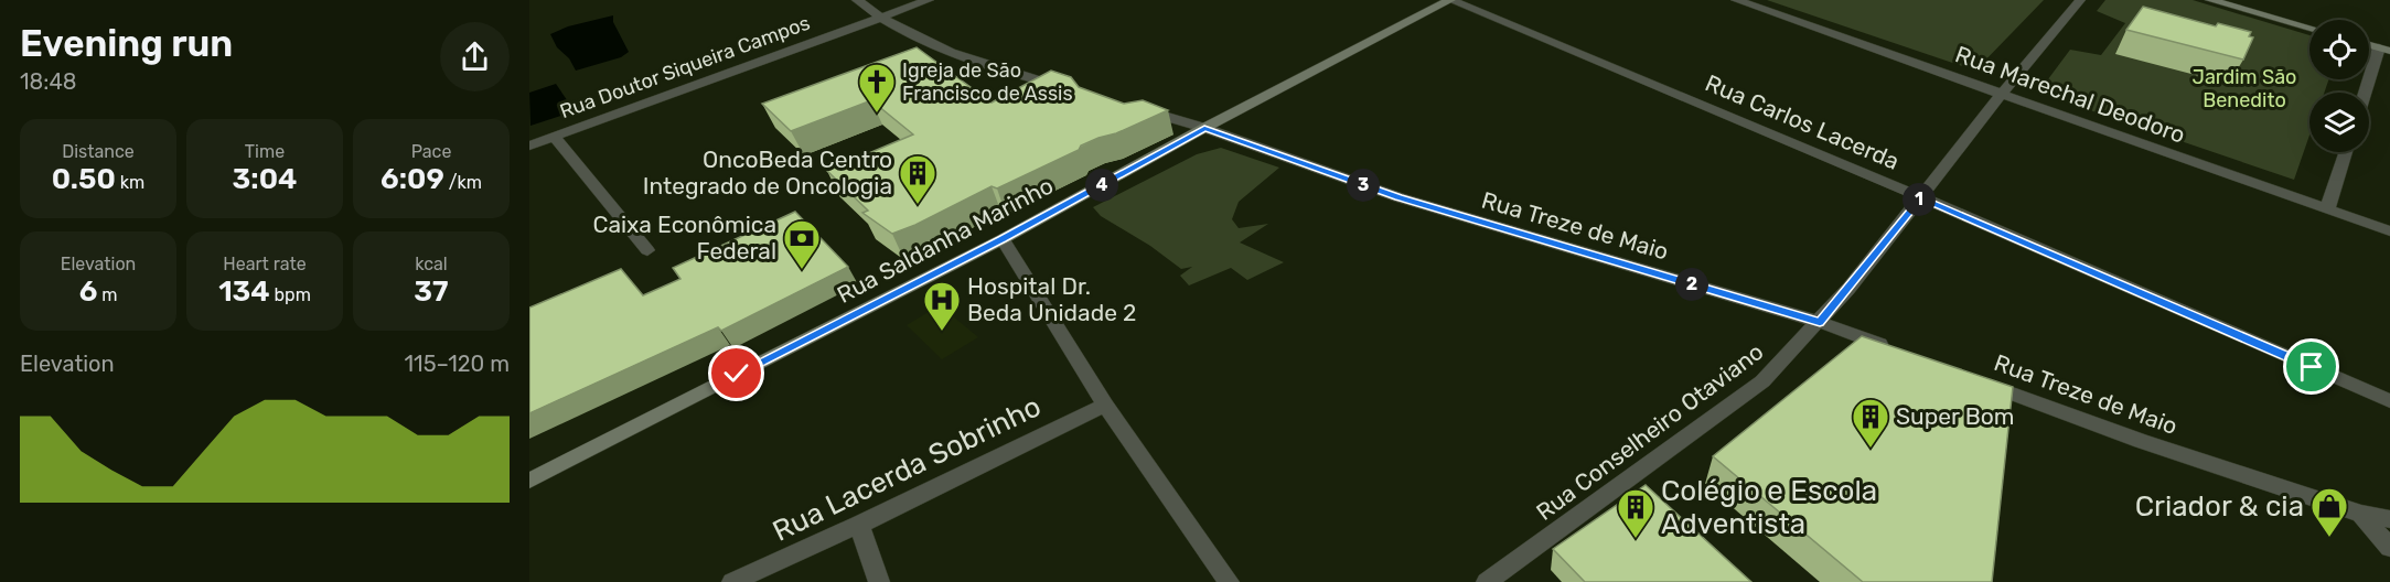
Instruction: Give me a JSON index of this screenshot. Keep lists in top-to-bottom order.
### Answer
{
  "streets": {
    "main road": ["Rua Saldanha Marinho"],
    "street": [
      "Rua Doutor Siqueira Campos",
      "Rua Marechal Deodoro",
      "Rua Carlos Lacerda",
      "Rua Treze de Maio",
      "Rua Conselheiro Otaviano",
      "Rua Lacerda Sobrinho"
    ]
  },
  "crossings": [
    ["Rua Marechal Deodoro", "Rua Conselheiro Otaviano"],
    ["Rua Carlos Lacerda", "Rua Saldanha Marinho"],
    ["Rua Carlos Lacerda", "Rua Conselheiro Otaviano"],
    ["Rua Treze de Maio", "Rua Saldanha Marinho"],
    ["Rua Treze de Maio", "Rua Conselheiro Otaviano"]
  ],
  "parks": ["Jardim São Benedito"],
  "places": {
    "church": ["Igreja de São Francisco de Assis"],
    "building": ["OncoBeda Centro Integrado de Oncologia", "Super Bom", "Colégio e Escola Adventista"],
    "bank": ["Caixa Econômica Federal"],
    "hospital": ["Hospital Dr. Beda Unidade 2"],
    "shop": ["Criador & cia"]
  },
  "page": {
    "heading": ["Evening run", "18:48"],
    "stats": [
      ["Distance", "0.50 km"],
      ["Time", "3:04"],
      ["Pace", "6:09 /km"],
      ["Elevation", "6 m"],
      ["Heart rate", "134 bpm"],
      ["kcal", "37"]
    ],
    "pins": [
      "3",
      "4",
      "1",
      "2"
    ],
    "chart": ["Elevation", "115–120 m"]
  }
}
